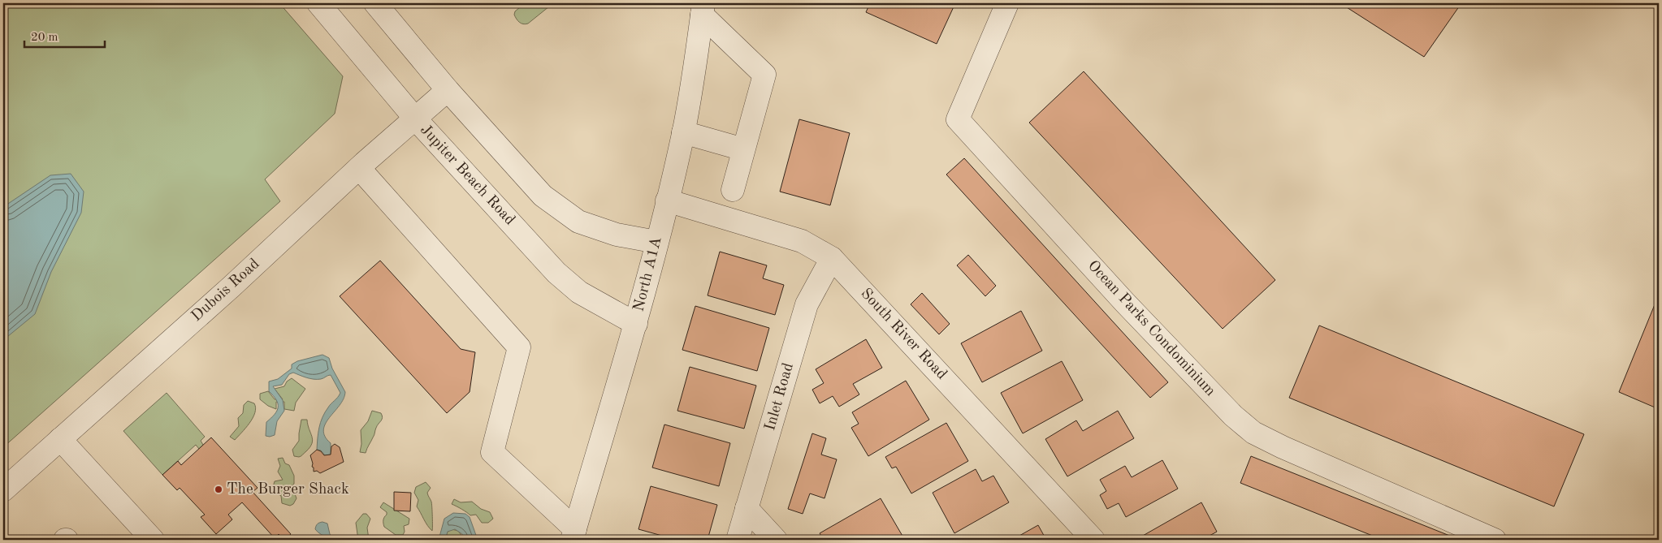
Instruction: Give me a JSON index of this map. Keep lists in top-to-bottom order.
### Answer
{
  "streets": {
    "street": [
      "Jupiter Beach Road",
      "North A1A",
      "Dubois Road",
      "Ocean Parks Condominium",
      "South River Road",
      "Inlet Road"
    ]
  },
  "crossings": [
    ["Jupiter Beach Road", "North A1A"],
    ["Jupiter Beach Road", "Dubois Road"],
    ["North A1A", "South River Road"],
    ["South River Road", "Inlet Road"]
  ],
  "places": ["The Burger Shack"],
  "scale_bar": "20 m"
}
